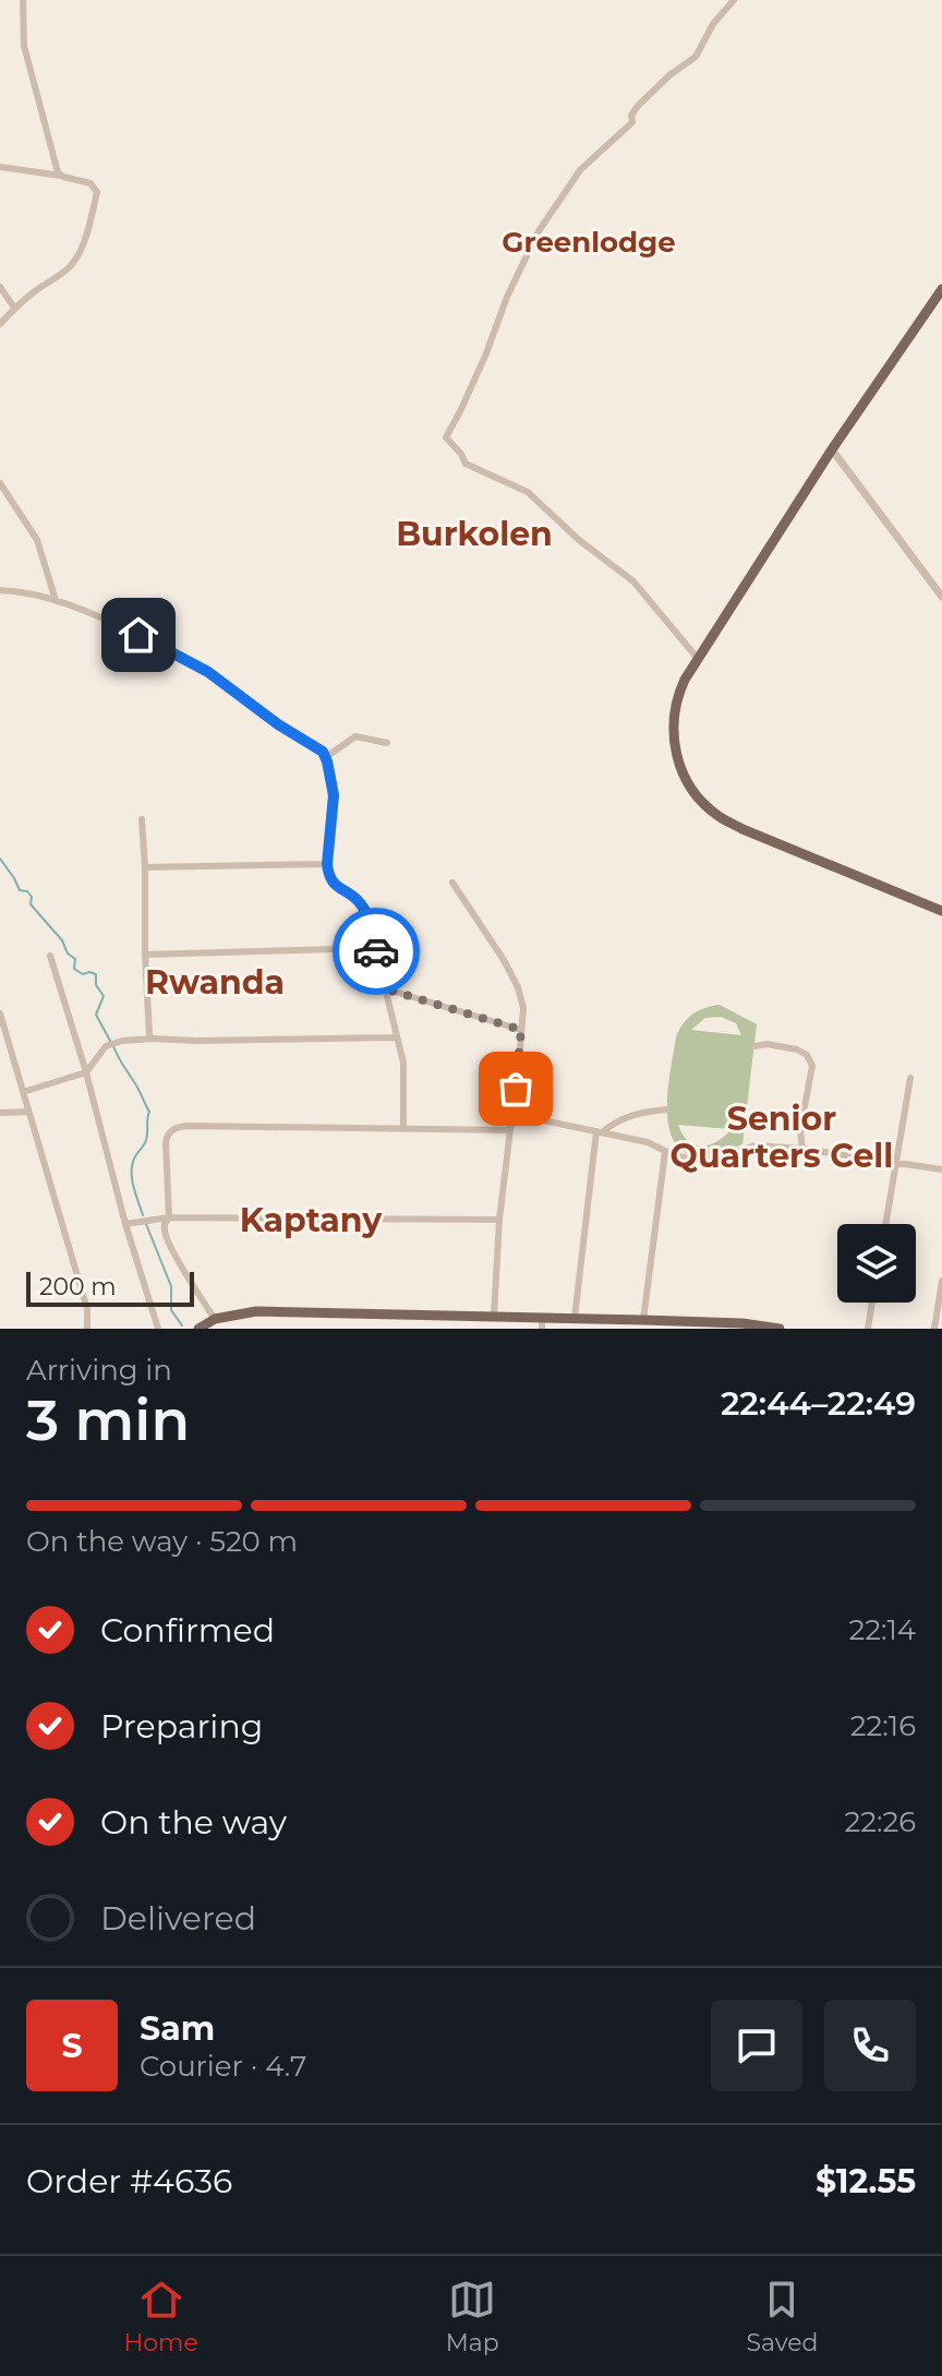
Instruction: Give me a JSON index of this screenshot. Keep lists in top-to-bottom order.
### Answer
{
  "districts": [
    "Greenlodge",
    "Burkolen",
    "Rwanda",
    "Senior Quarters Cell",
    "Kaptany"
  ],
  "scale_bar": "200 m",
  "page": {
    "scale": "200 m",
    "heading": ["3 min", "Arriving in", "22:44–22:49"],
    "panel": [
      "Sam",
      "Courier · 4.7",
      "Order #4636",
      "$12.55"
    ],
    "bar": "On the way · 520 m",
    "list": [
      ["Confirmed", "22:14"],
      ["Preparing", "22:16"],
      ["On the way", "22:26"],
      "Delivered"
    ],
    "round": "S",
    "tabs": ["Home", "Map", "Saved"]
  }
}
